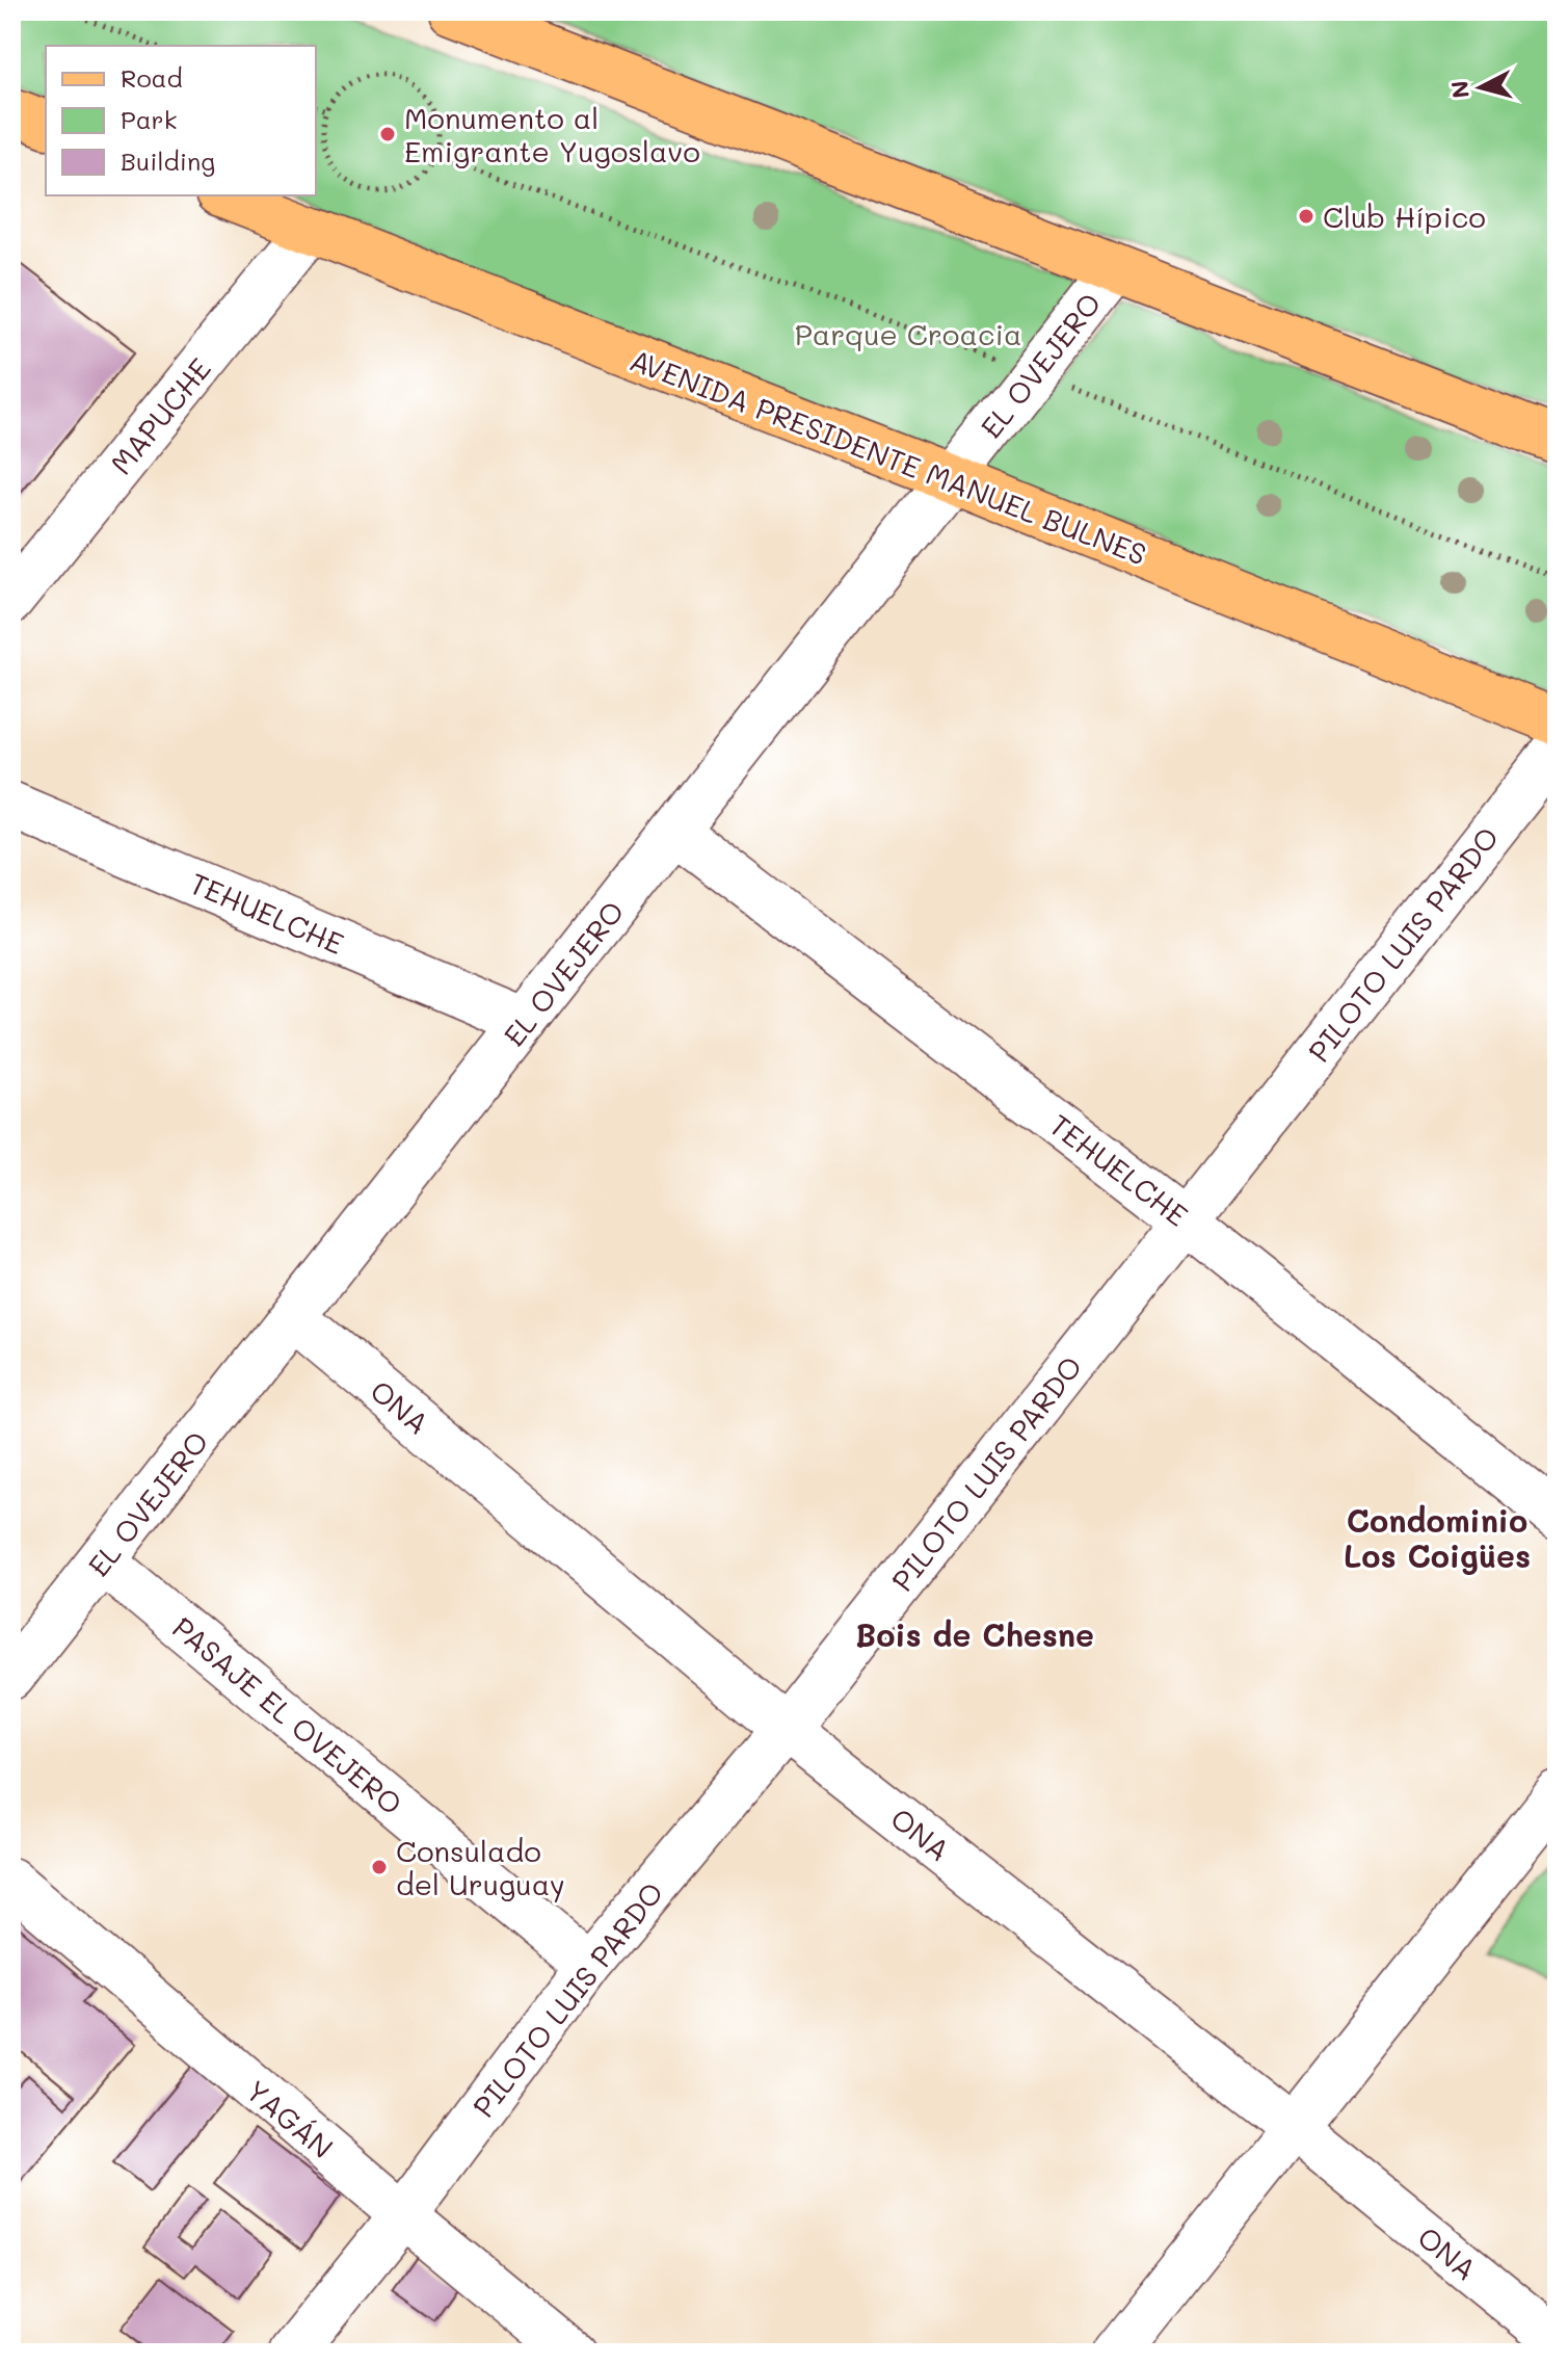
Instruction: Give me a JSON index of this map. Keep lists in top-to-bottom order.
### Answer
{
  "streets": {
    "main road": ["AVENIDA PRESIDENTE MANUEL BULNES"],
    "street": [
      "EL OVEJERO",
      "MAPUCHE",
      "TEHUELCHE",
      "PILOTO LUIS PARDO",
      "ONA",
      "PASAJE EL OVEJERO",
      "YAGÁN"
    ]
  },
  "crossings": [
    ["EL OVEJERO", "AVENIDA PRESIDENTE MANUEL BULNES"],
    ["EL OVEJERO", "TEHUELCHE"],
    ["EL OVEJERO", "ONA"],
    ["EL OVEJERO", "PASAJE EL OVEJERO"],
    ["MAPUCHE", "AVENIDA PRESIDENTE MANUEL BULNES"],
    ["TEHUELCHE", "PILOTO LUIS PARDO"],
    ["PILOTO LUIS PARDO", "ONA"],
    ["PILOTO LUIS PARDO", "PASAJE EL OVEJERO"],
    ["PILOTO LUIS PARDO", "YAGÁN"]
  ],
  "districts": ["Condominio Los Coigües", "Bois de Chesne"],
  "parks": ["Parque Croacia"],
  "places": ["Monumento al Emigrante Yugoslavo", "Club Hípico", "Consulado del Uruguay"],
  "legend": ["Road", "Park", "Building"],
  "north": "left"
}
